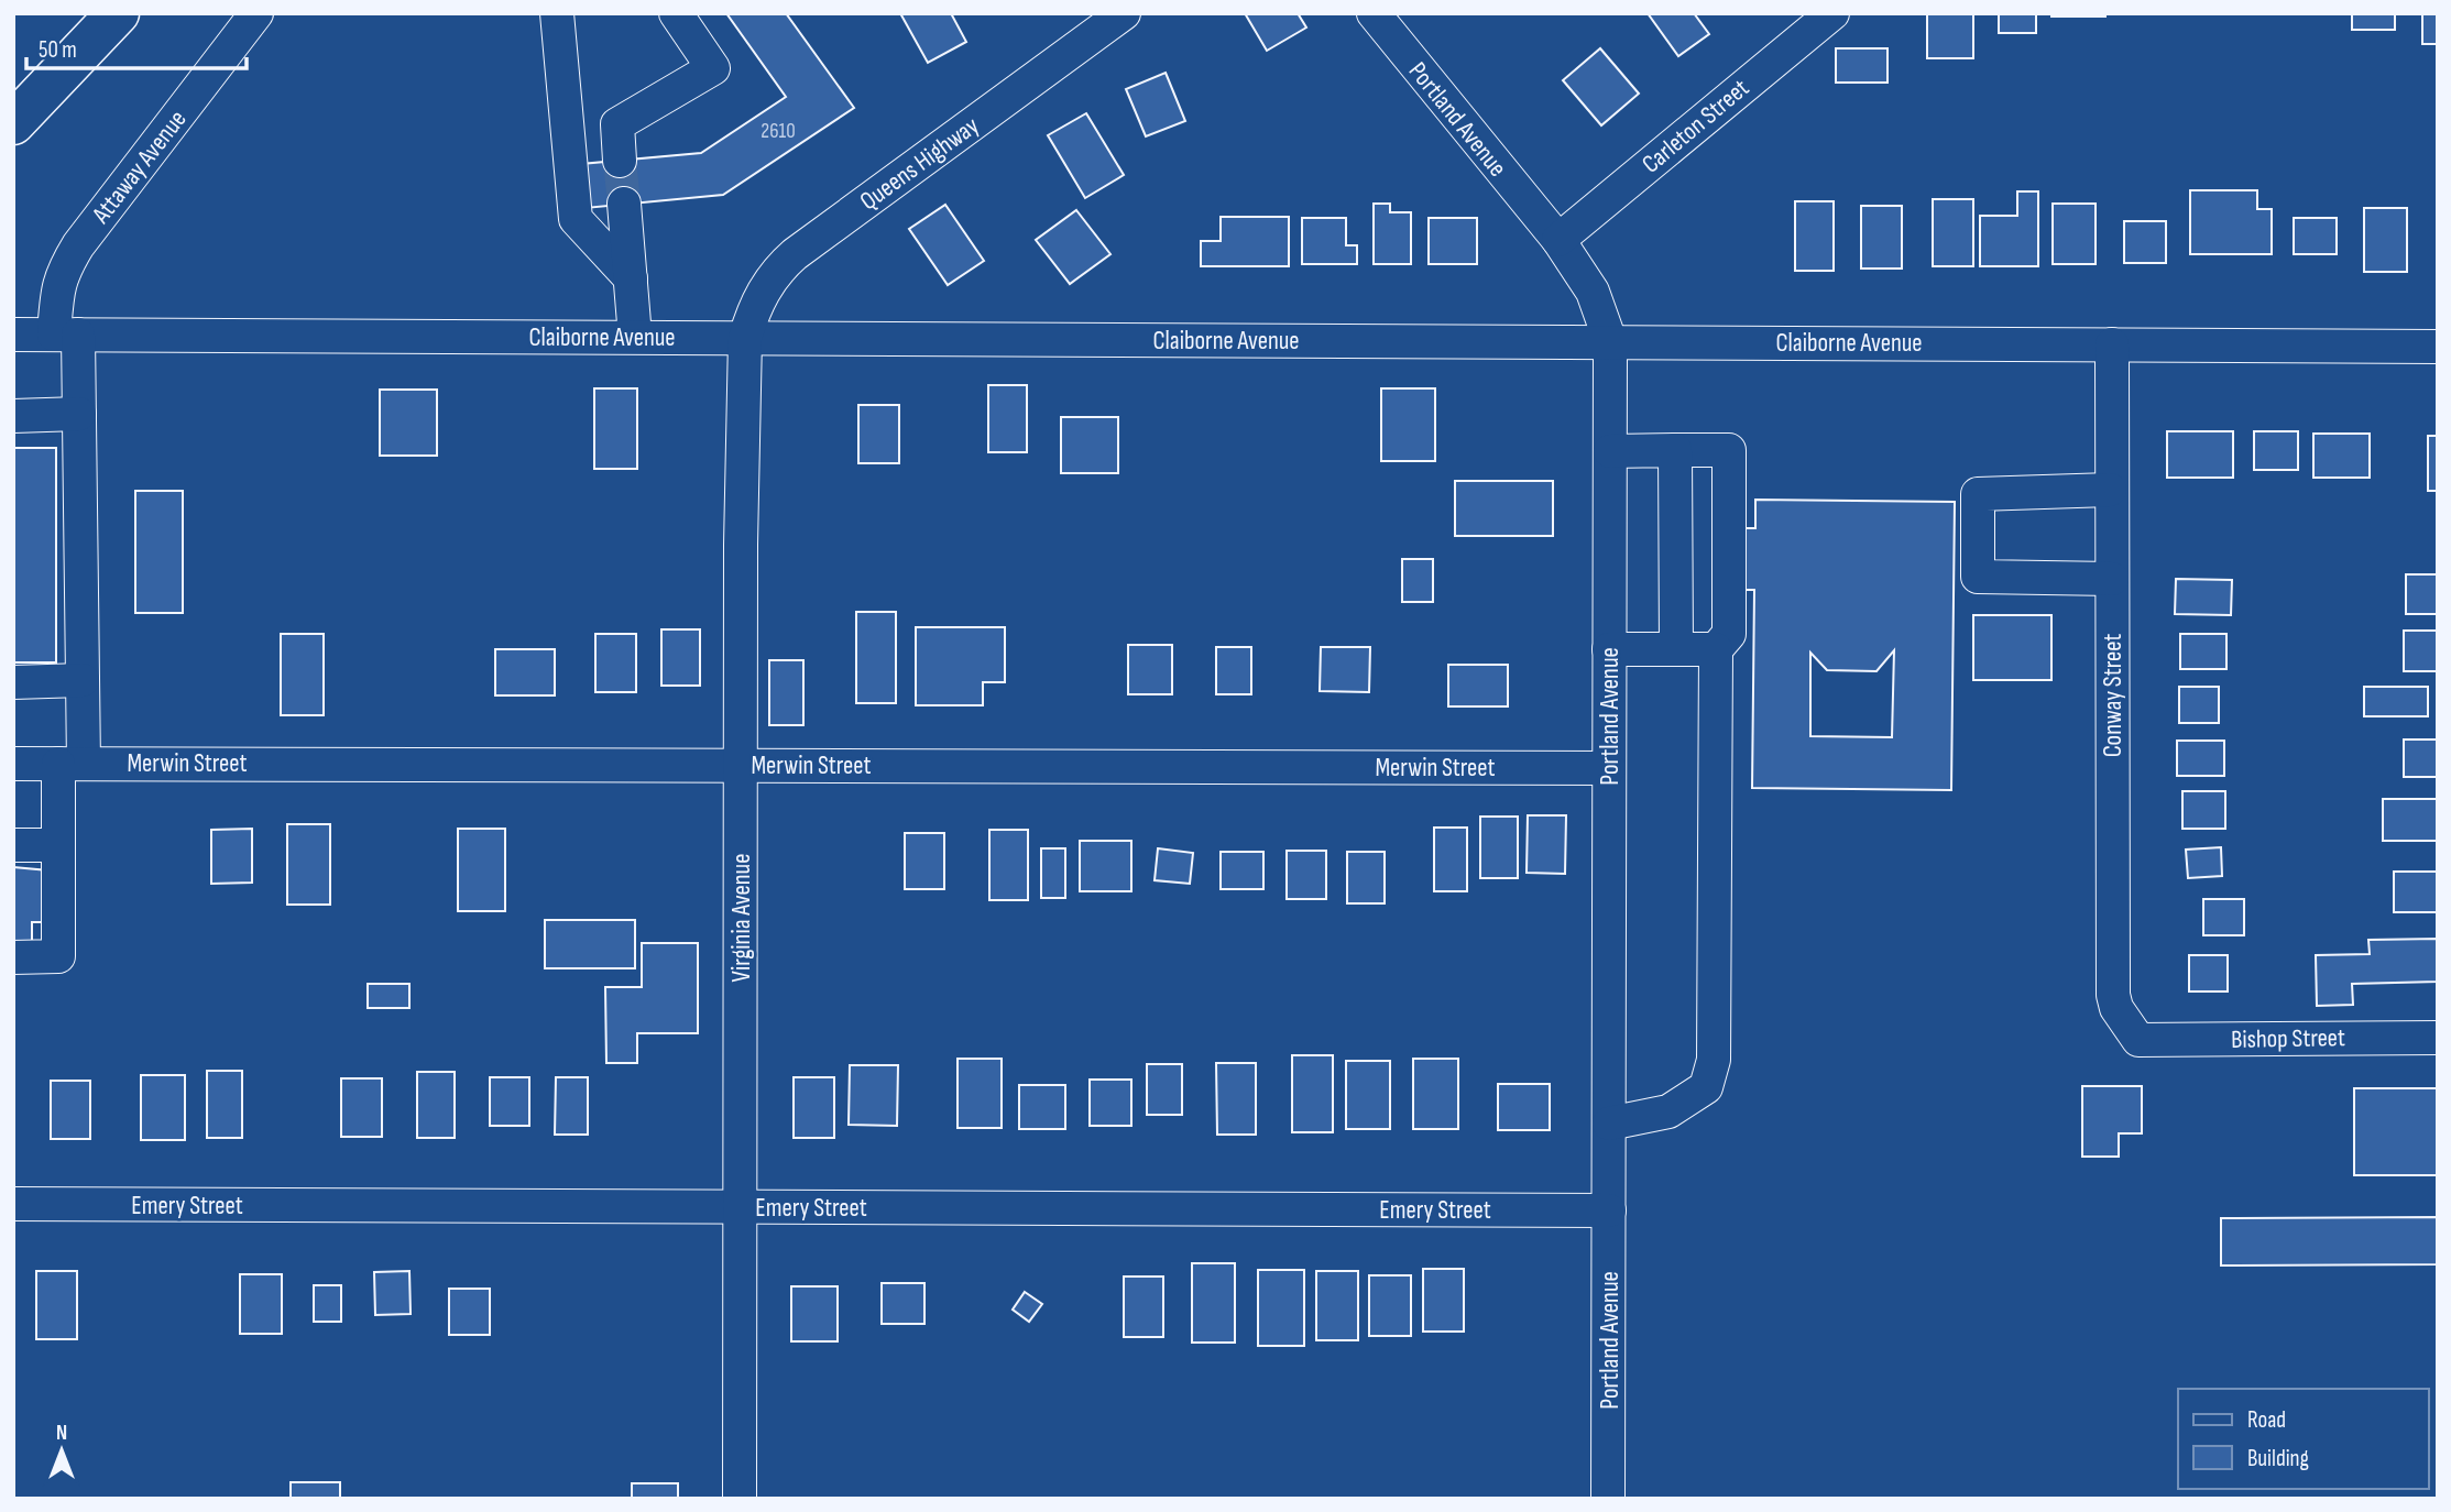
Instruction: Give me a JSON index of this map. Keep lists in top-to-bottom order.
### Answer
{
  "streets": {
    "street": [
      "Portland Avenue",
      "Carleton Street",
      "Queens Highway",
      "Attaway Avenue",
      "Claiborne Avenue",
      "Conway Street",
      "Merwin Street",
      "Virginia Avenue",
      "Bishop Street",
      "Emery Street"
    ]
  },
  "crossings": [
    ["Portland Avenue", "Carleton Street"],
    ["Portland Avenue", "Claiborne Avenue"],
    ["Portland Avenue", "Merwin Street"],
    ["Portland Avenue", "Emery Street"],
    ["Queens Highway", "Claiborne Avenue"],
    ["Queens Highway", "Virginia Avenue"],
    ["Attaway Avenue", "Claiborne Avenue"],
    ["Attaway Avenue", "Merwin Street"],
    ["Claiborne Avenue", "Conway Street"],
    ["Claiborne Avenue", "Virginia Avenue"],
    ["Conway Street", "Bishop Street"],
    ["Merwin Street", "Virginia Avenue"],
    ["Virginia Avenue", "Emery Street"]
  ],
  "house_numbers": ["2610"],
  "legend": ["Road", "Building"],
  "scale_bar": "50 m",
  "north": "top"
}
